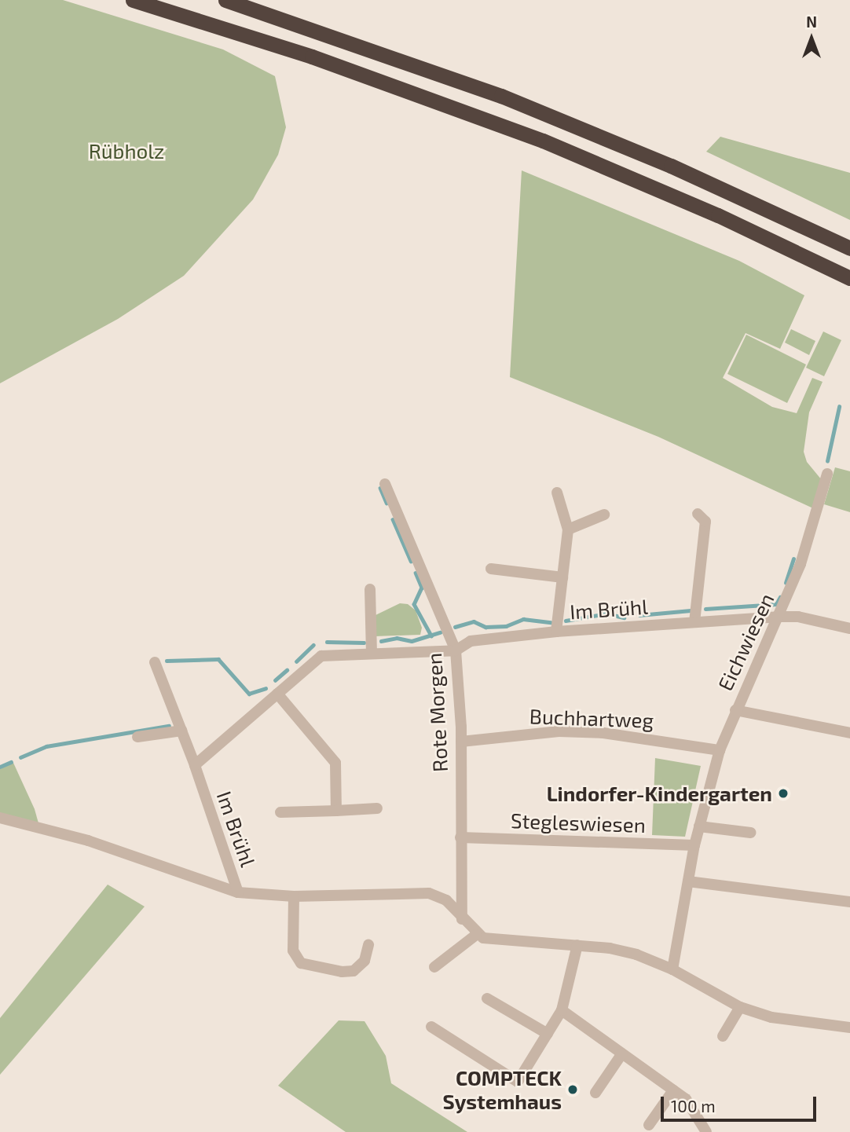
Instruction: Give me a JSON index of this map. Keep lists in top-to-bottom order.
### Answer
{
  "streets": {
    "street": [
      "Im Brühl",
      "Eichwiesen",
      "Rote Morgen",
      "Buchhartweg",
      "Stegleswiesen"
    ]
  },
  "crossings": [
    ["Im Brühl", "Eichwiesen"],
    ["Im Brühl", "Rote Morgen"],
    ["Eichwiesen", "Buchhartweg"],
    ["Eichwiesen", "Stegleswiesen"],
    ["Rote Morgen", "Buchhartweg"],
    ["Rote Morgen", "Stegleswiesen"]
  ],
  "parks": ["Rübholz"],
  "places": ["Lindorfer-Kindergarten", "COMPTECK Systemhaus"],
  "scale_bar": "100 m",
  "north": "top"
}
